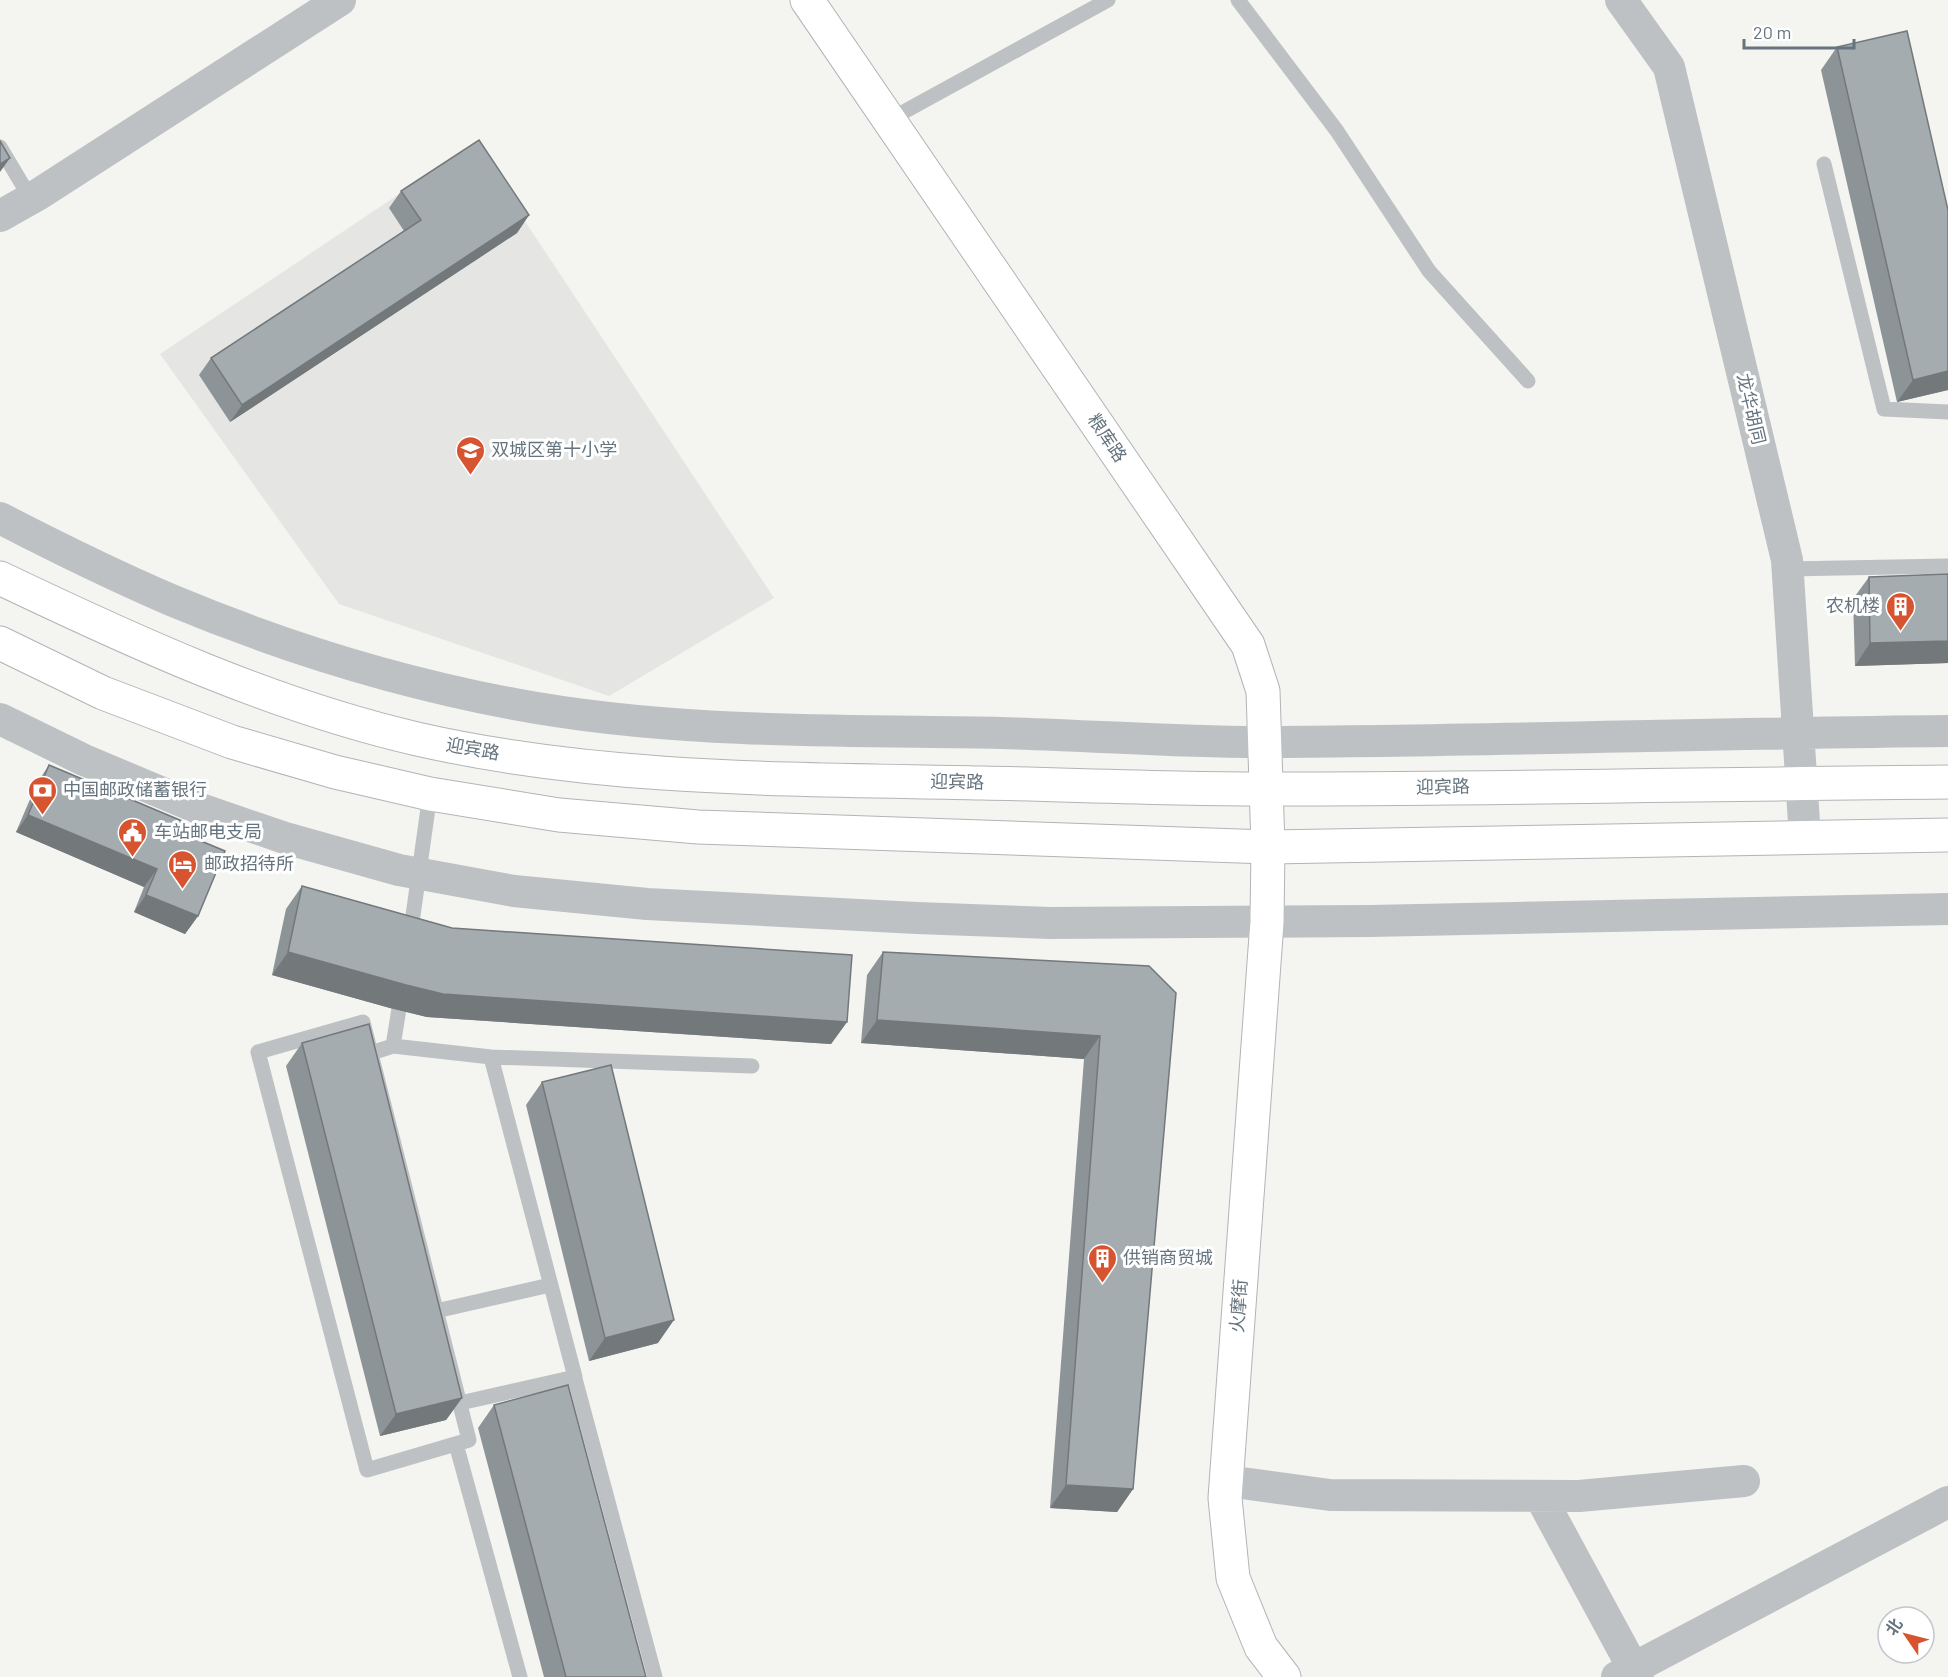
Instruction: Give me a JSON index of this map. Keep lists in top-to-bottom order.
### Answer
{
  "streets": {
    "main road": ["粮库路", "迎宾路", "火摩街"],
    "street": ["龙华胡同"]
  },
  "crossings": [
    ["龙华胡同", "迎宾路"],
    ["粮库路", "迎宾路"],
    ["粮库路", "火摩街"]
  ],
  "places": {
    "school or university": ["双城区第十小学"],
    "building": ["农机楼", "供销商贸城"],
    "bank": ["中国邮政储蓄银行"],
    "public building": ["车站邮电支局"],
    "hotel": ["邮政招待所"]
  },
  "scale_bar": "20 m",
  "north": "top left"
}
